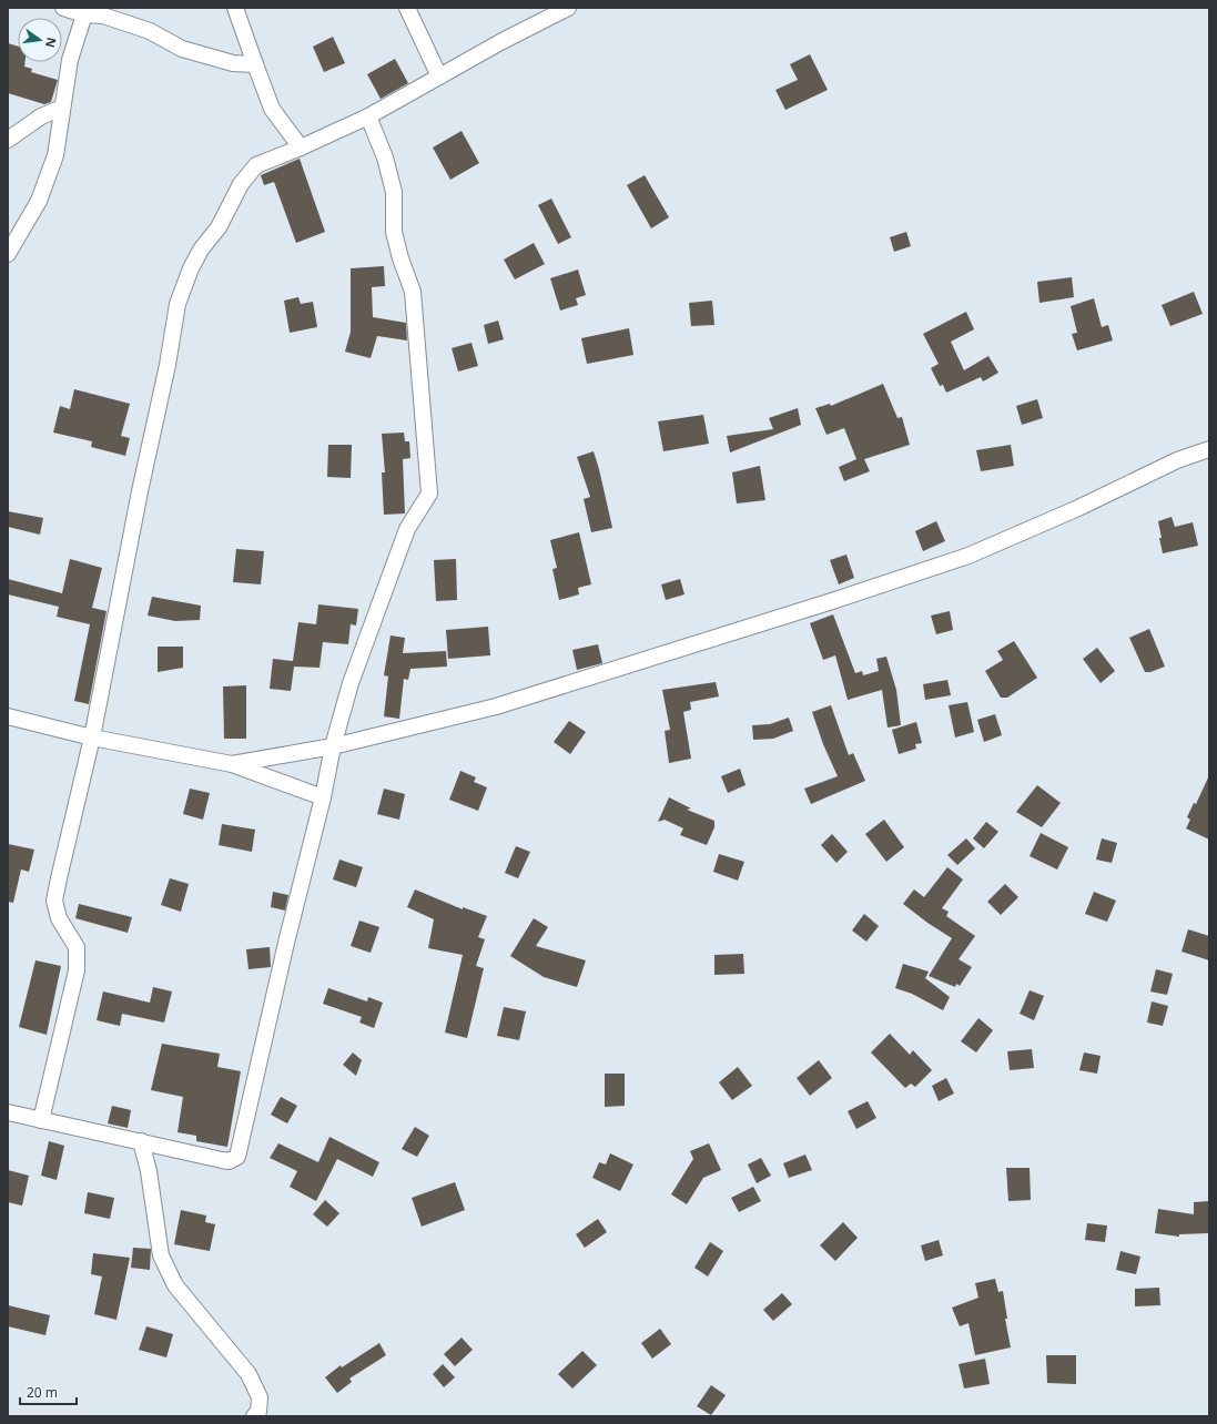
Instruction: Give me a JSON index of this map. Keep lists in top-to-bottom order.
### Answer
{
  "scale_bar": "20 m",
  "north": "right"
}
